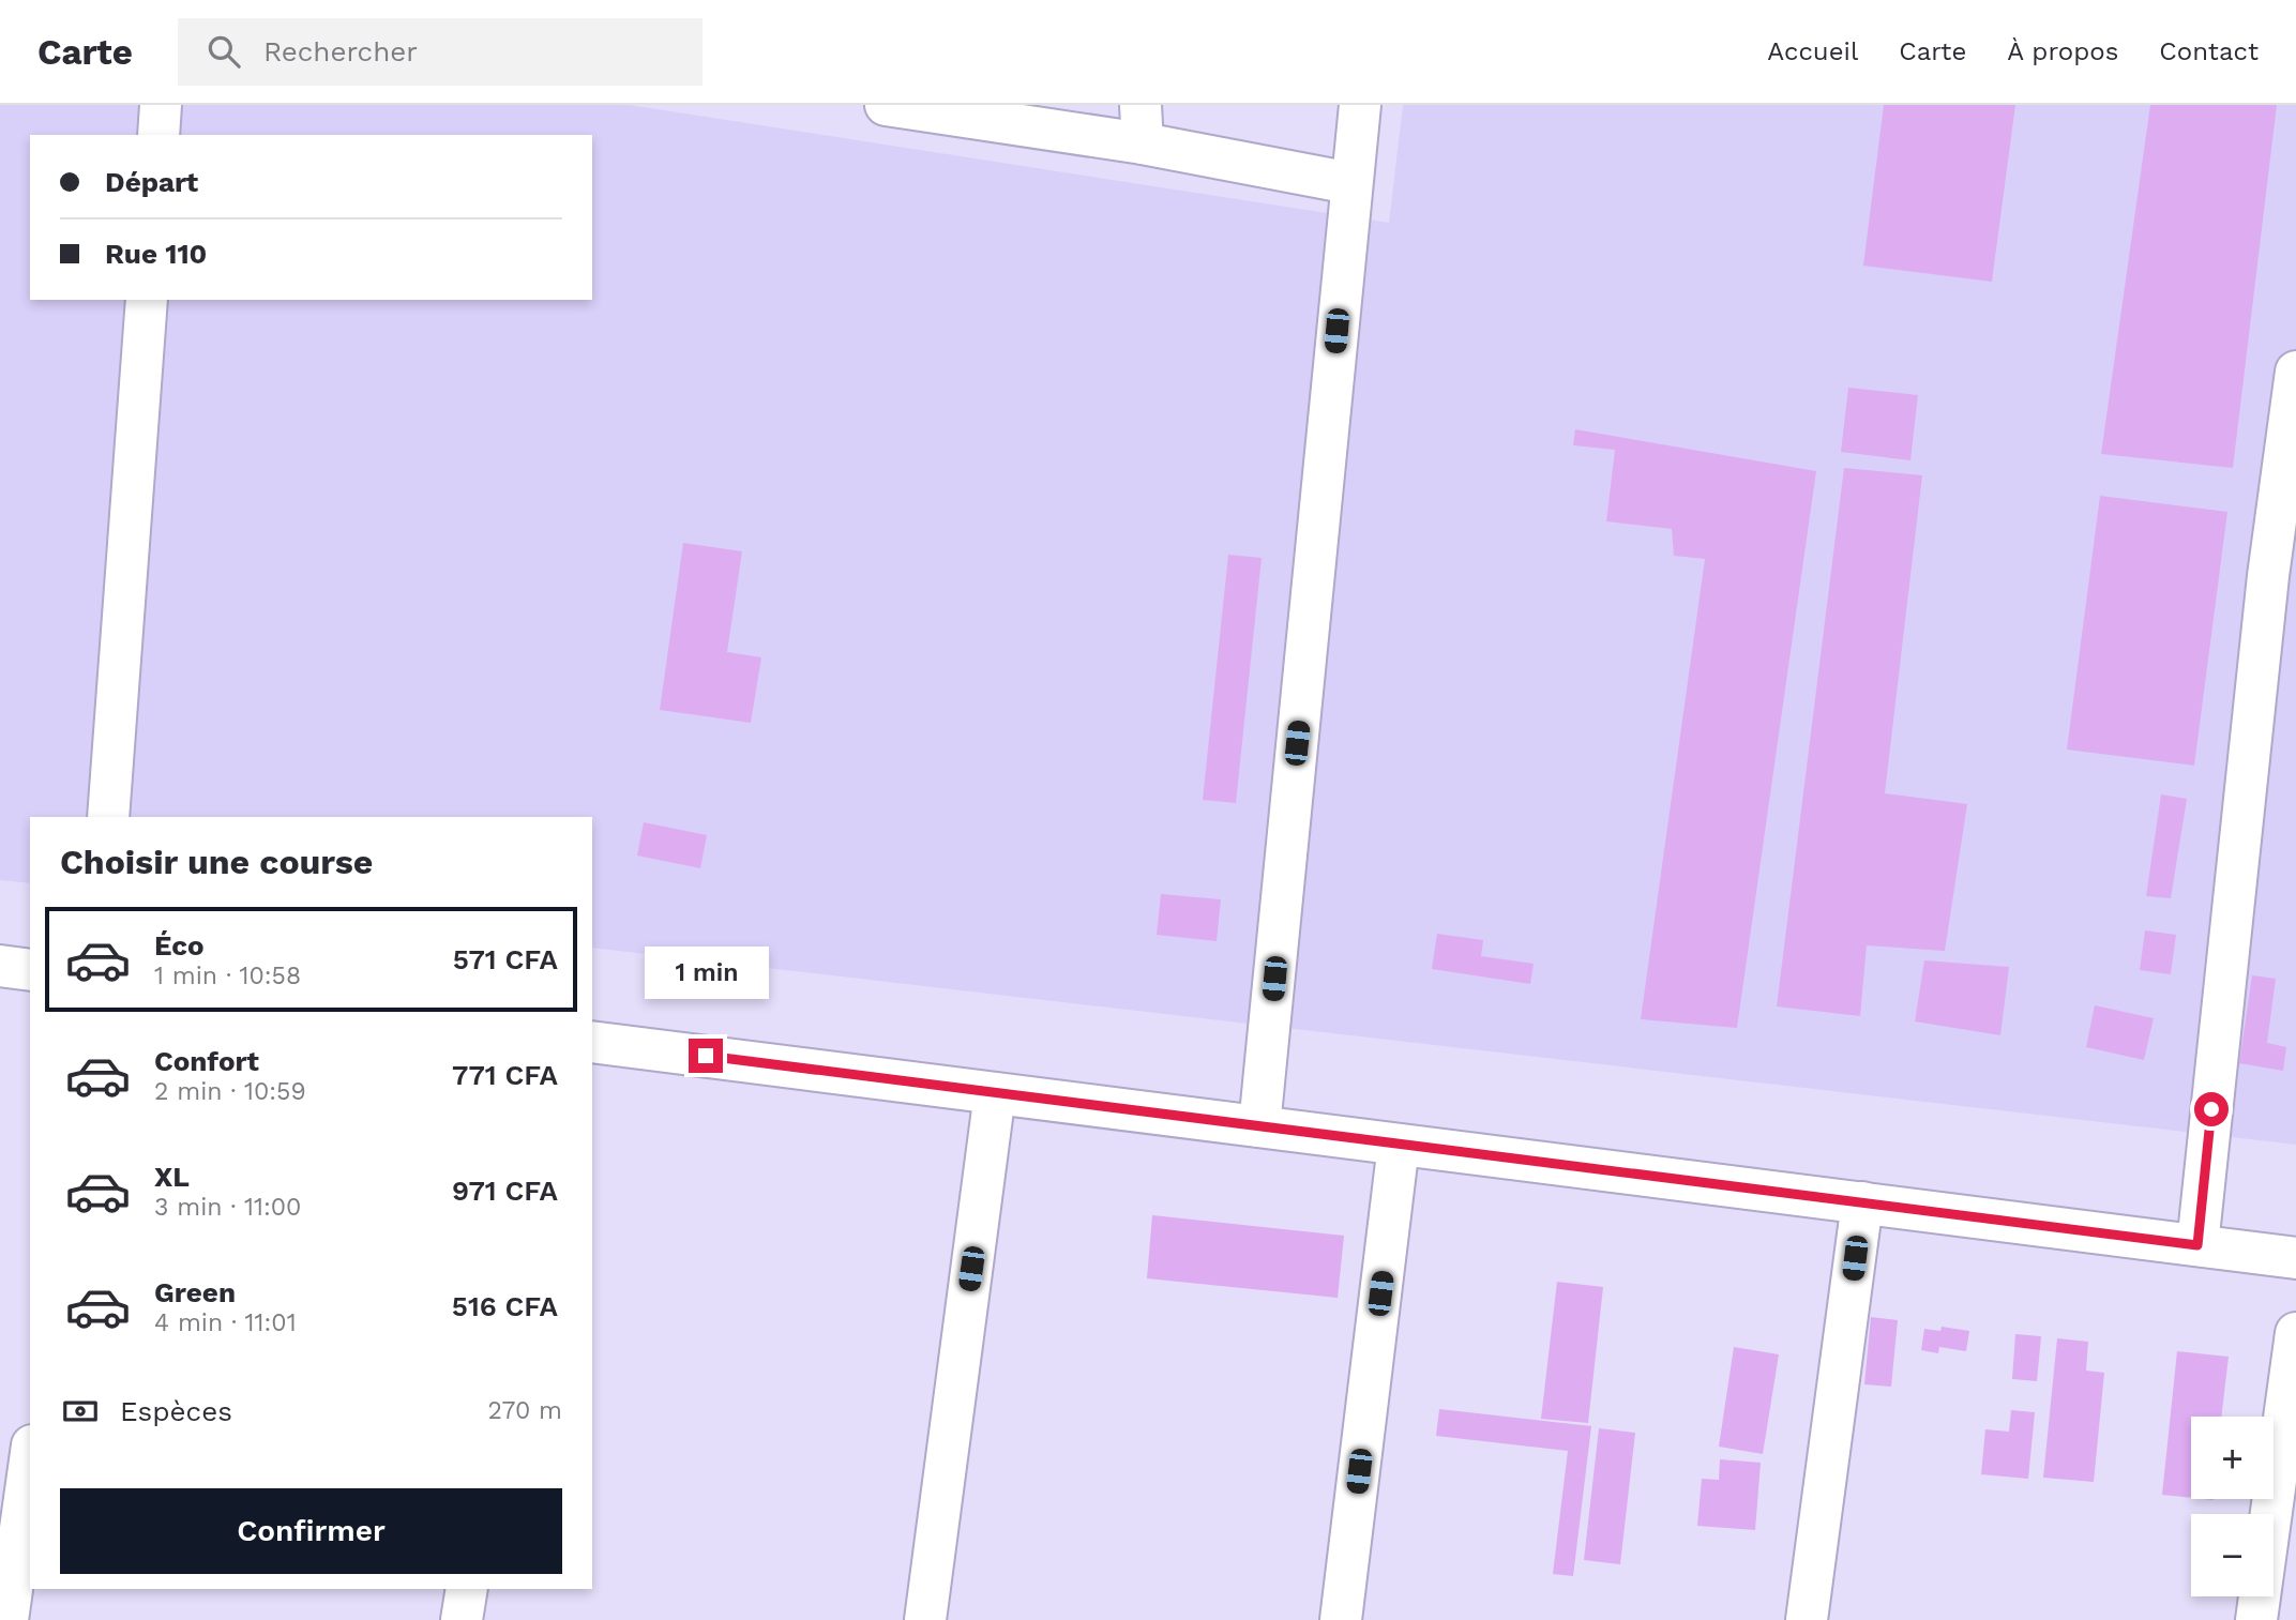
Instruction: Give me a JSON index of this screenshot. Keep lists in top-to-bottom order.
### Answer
{
  "page": {
    "header": "Carte",
    "search": "Rechercher",
    "nav": [
      "Accueil",
      "Carte",
      "À propos",
      "Contact"
    ],
    "banner": ["Départ", "Rue 110"],
    "heading": "Choisir une course",
    "list": [
      {
        "name": "Éco",
        "note": "1 min · 10:58",
        "value": "571 CFA"
      },
      {
        "name": "Confort",
        "note": "2 min · 10:59",
        "value": "771 CFA"
      },
      {
        "name": "XL",
        "note": "3 min · 11:00",
        "value": "971 CFA"
      },
      {
        "name": "Green",
        "note": "4 min · 11:01",
        "value": "516 CFA"
      }
    ],
    "bubble": "1 min",
    "pay": ["Espèces", "270 m"],
    "map_buttons": ["+", "−"],
    "buttons": "Confirmer"
  }
}
